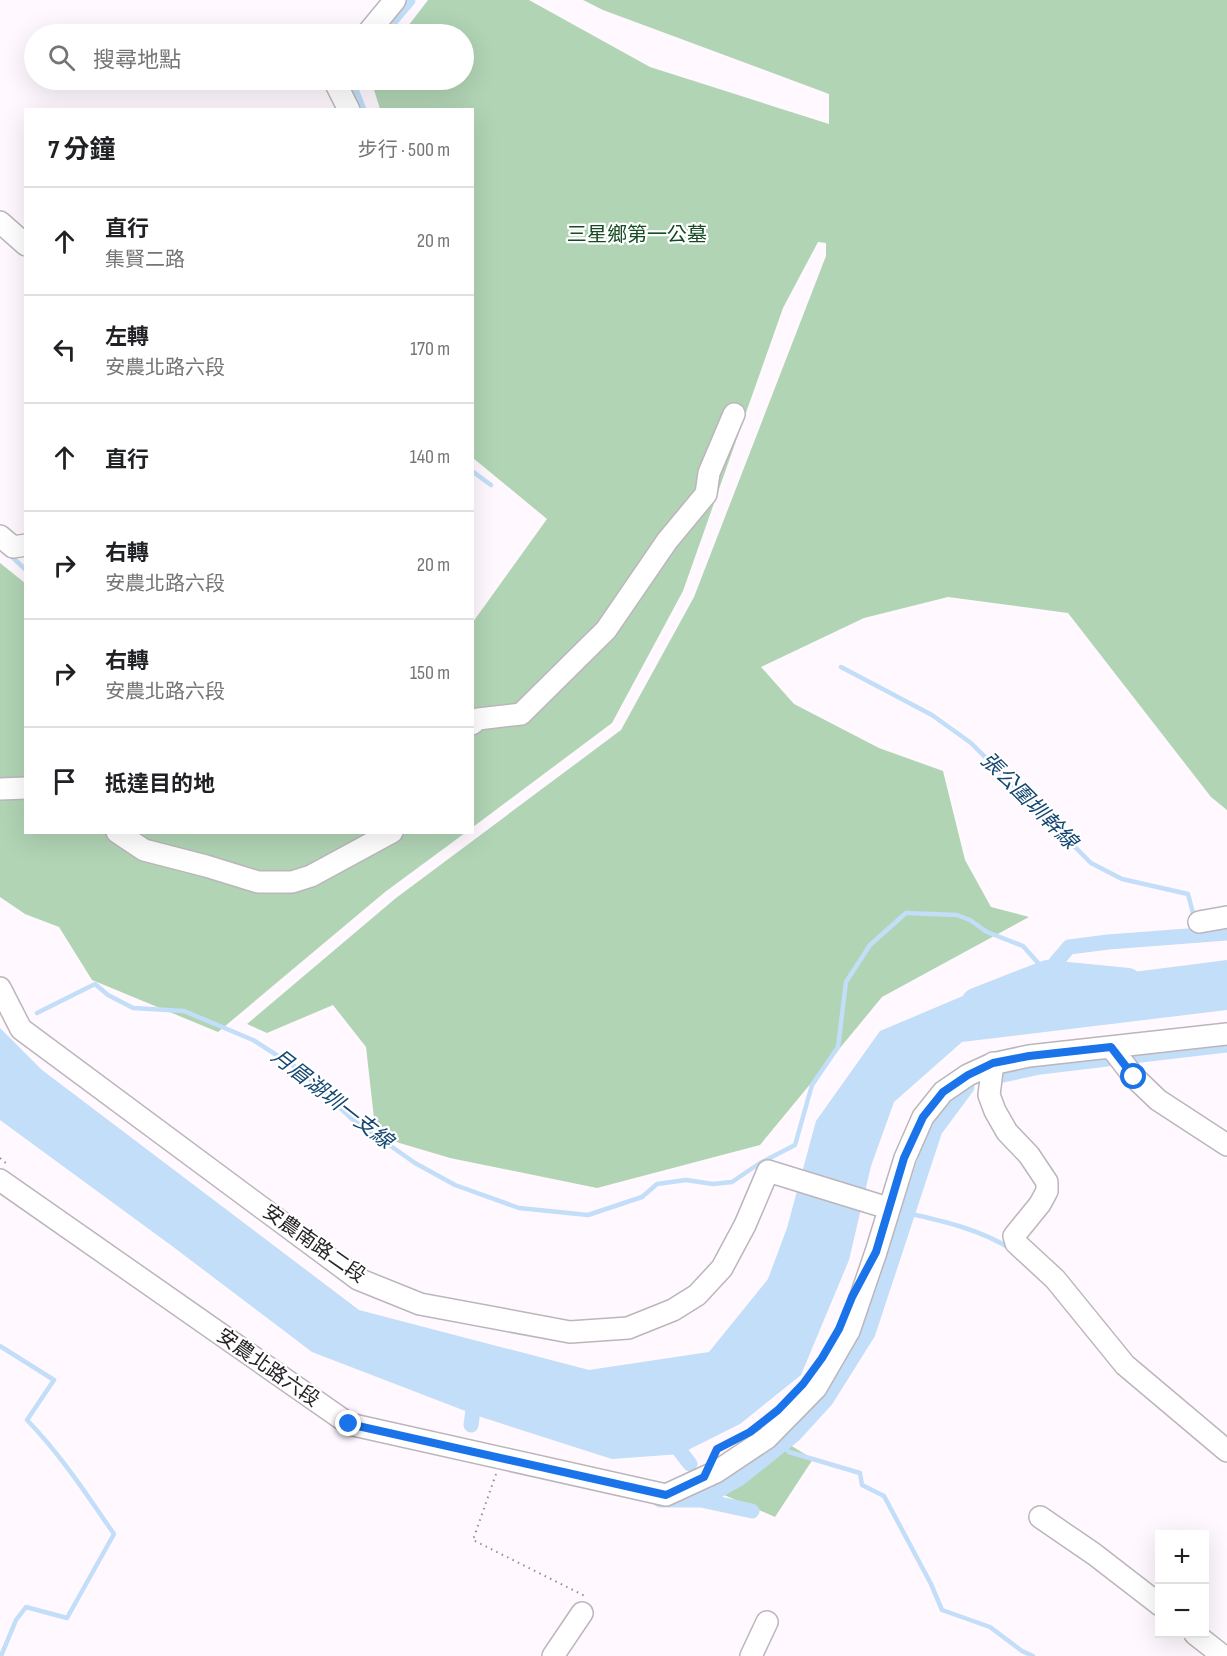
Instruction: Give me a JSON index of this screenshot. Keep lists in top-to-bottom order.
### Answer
{
  "streets": {
    "street": ["安農南路二段", "安農北路六段"]
  },
  "crossings": [
    ["安農南路二段", "安農北路六段"]
  ],
  "water": ["張公圍圳幹線", "月眉湖圳一支線"],
  "parks": ["三星鄉第一公墓"],
  "page": {
    "search": "搜尋地點",
    "heading": ["7 分鐘", "步行 · 500 m"],
    "list": [
      ["直行", "集賢二路", "20 m"],
      ["左轉", "安農北路六段", "170 m"],
      ["直行", "140 m"],
      ["右轉", "安農北路六段", "20 m"],
      ["右轉", "安農北路六段", "150 m"],
      "抵達目的地"
    ],
    "map_buttons": ["+", "−"]
  }
}
